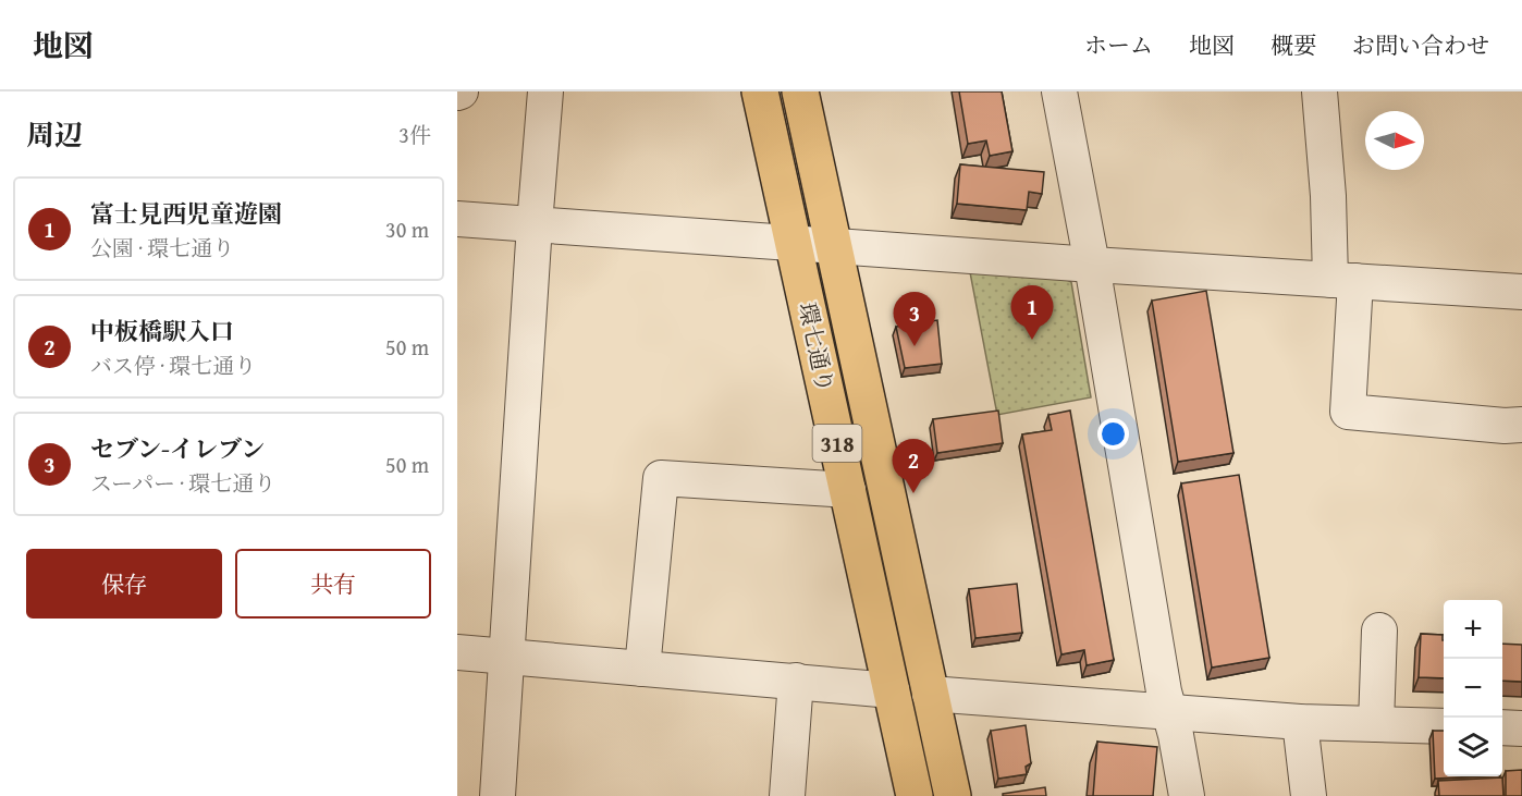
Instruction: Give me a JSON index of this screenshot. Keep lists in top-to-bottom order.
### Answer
{
  "streets": {
    "main road": ["環七通り", "318"]
  },
  "north": "right",
  "page": {
    "header": "地図",
    "nav": [
      "ホーム",
      "地図",
      "概要",
      "お問い合わせ"
    ],
    "heading": ["周辺", "3件"],
    "list": [
      {
        "mark": "1",
        "name": "富士見西児童遊園",
        "note": "公園 · 環七通り",
        "value": "30 m"
      },
      {
        "mark": "2",
        "name": "中板橋駅入口",
        "note": "バス停 · 環七通り",
        "value": "50 m"
      },
      {
        "mark": "3",
        "name": "セブン-イレブン",
        "note": "スーパー · 環七通り",
        "value": "50 m"
      }
    ],
    "pins": ["1", "3", "2"],
    "buttons": ["保存", "共有"],
    "map_buttons": ["+", "−"]
  }
}
